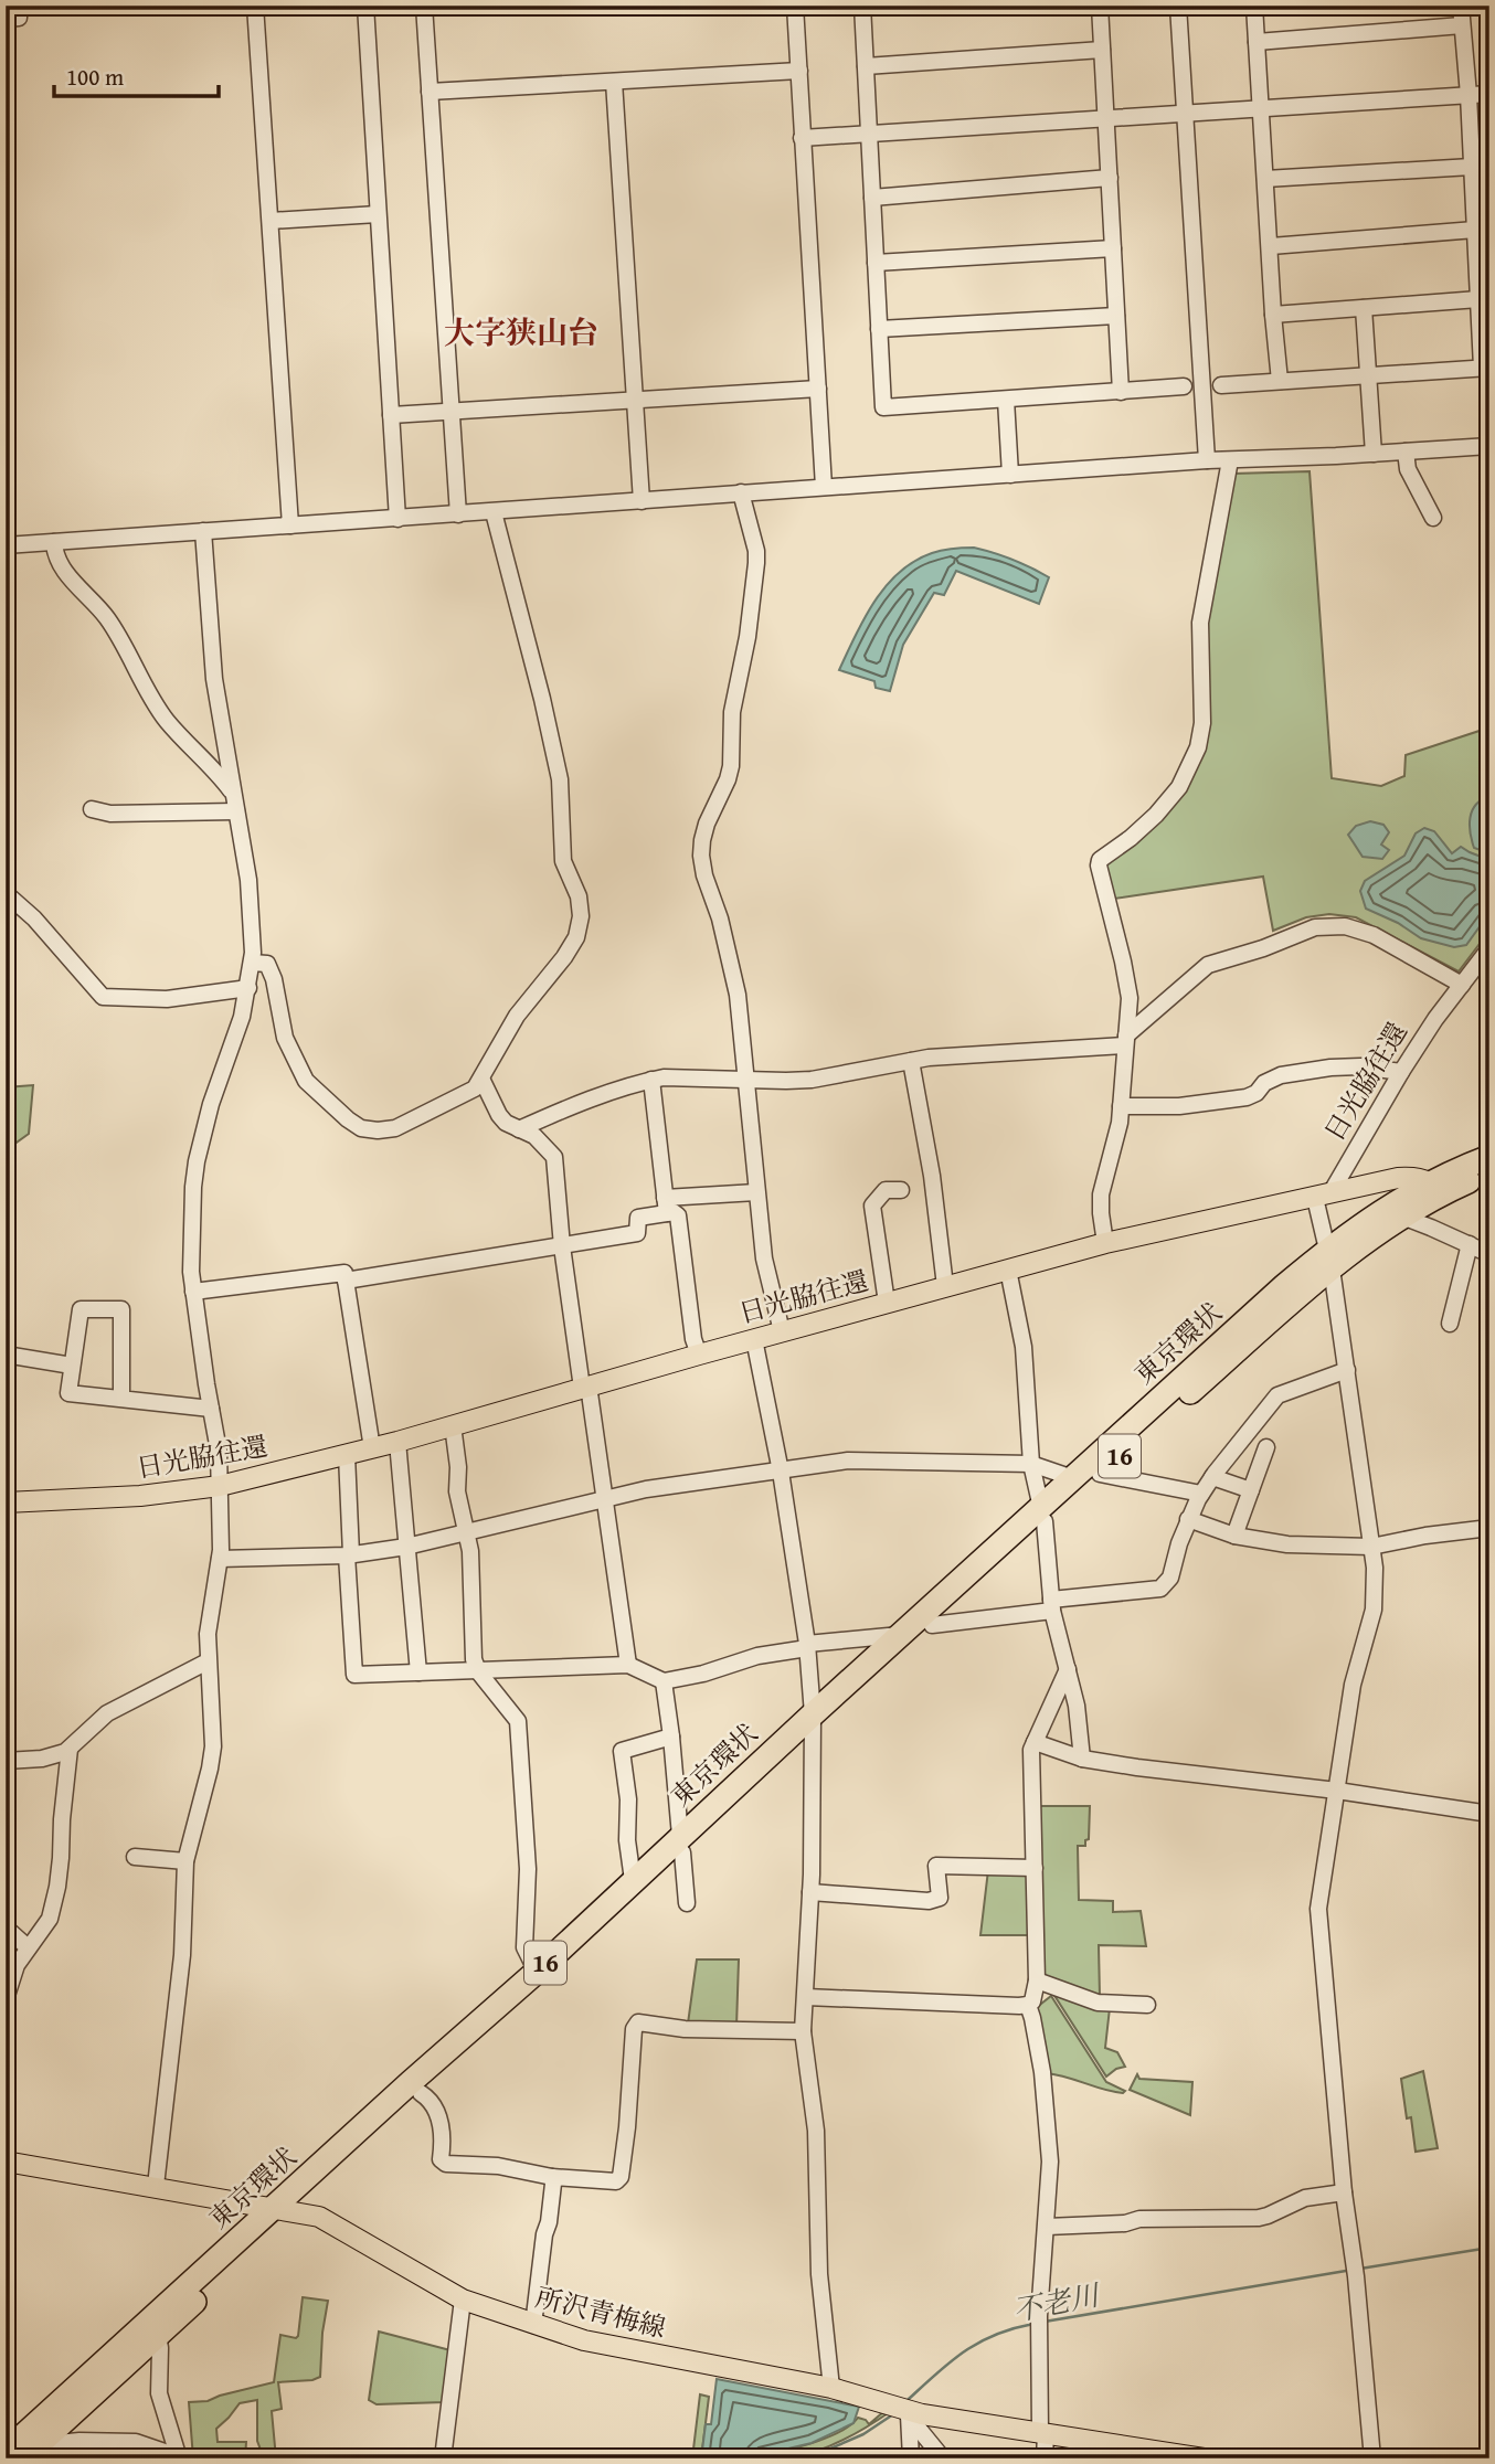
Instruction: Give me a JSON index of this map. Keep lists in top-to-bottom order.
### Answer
{
  "streets": {
    "highway": ["東京環状", "16"],
    "main road": ["日光脇往還", "所沢青梅線"]
  },
  "crossings": [
    ["東京環状", "所沢青梅線"]
  ],
  "districts": ["大字狭山台"],
  "water": ["不老川"],
  "scale_bar": "100 m"
}
